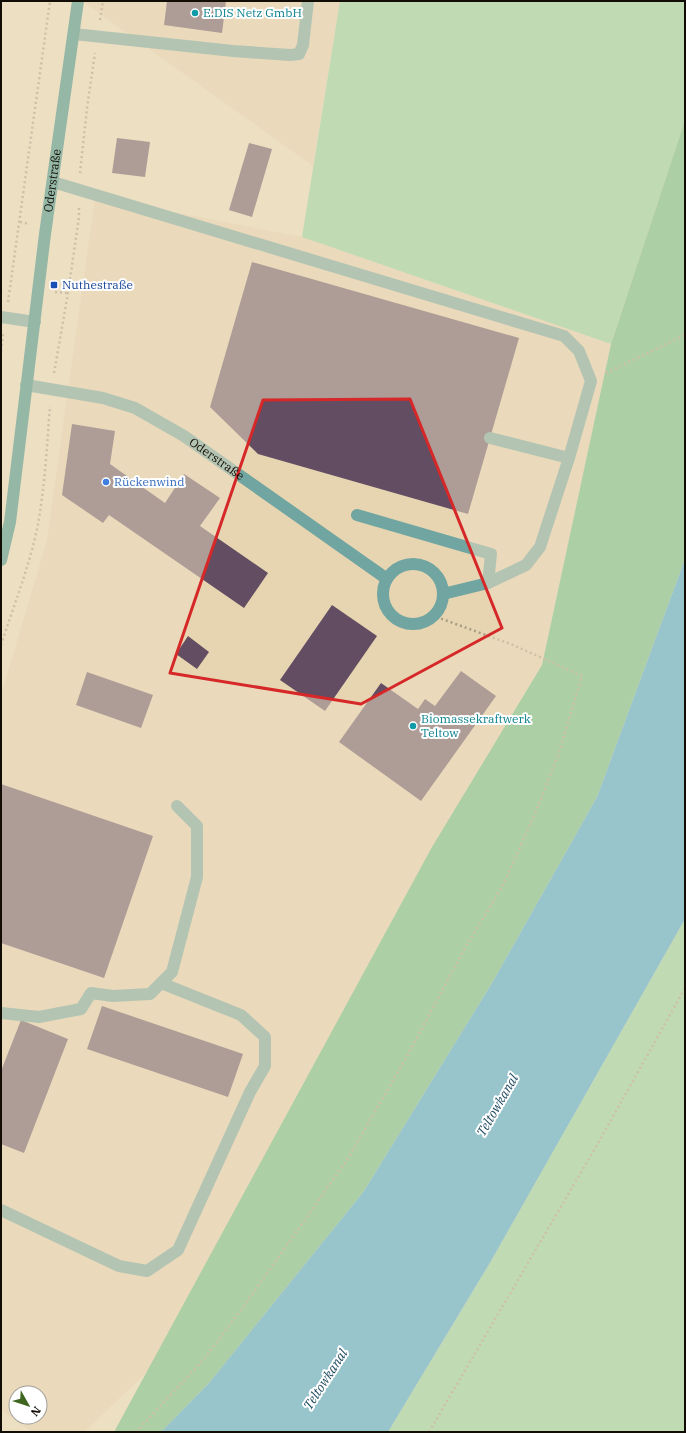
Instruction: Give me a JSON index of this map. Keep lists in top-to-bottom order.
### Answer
{
  "streets": {
    "main road": ["Oderstraße"]
  },
  "water": ["Teltowkanal"],
  "places": {
    "other": ["E.DIS Netz GmbH", "Rückenwind", "Biomassekraftwerk Teltow"],
    "transit": ["Nuthestraße"]
  },
  "north": "bottom right"
}
